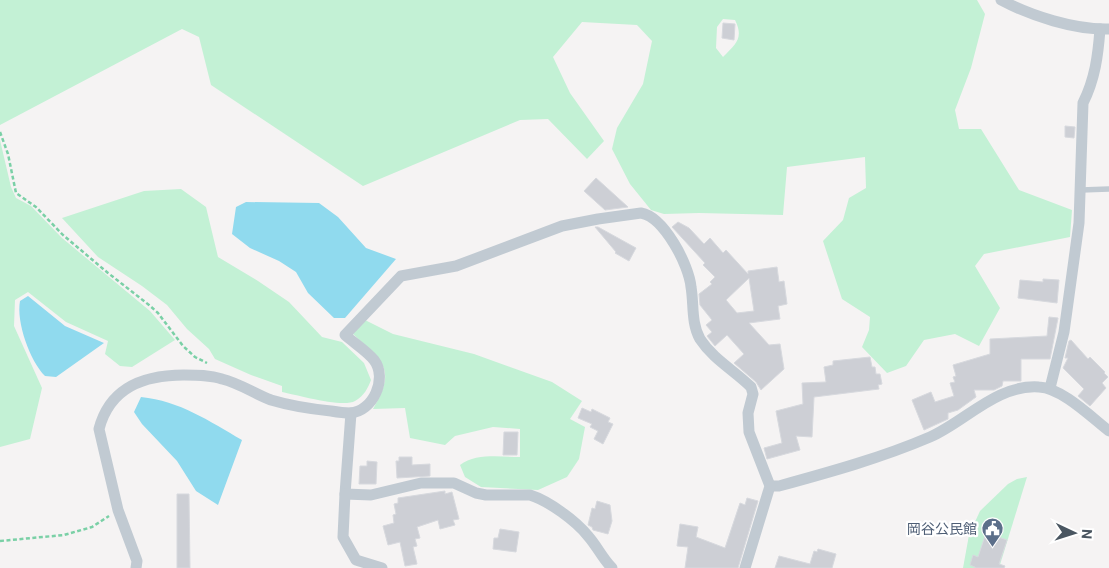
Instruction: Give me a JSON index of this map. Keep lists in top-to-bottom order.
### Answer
{
  "places": {
    "public building": ["岡谷公民館"]
  },
  "north": "right"
}
